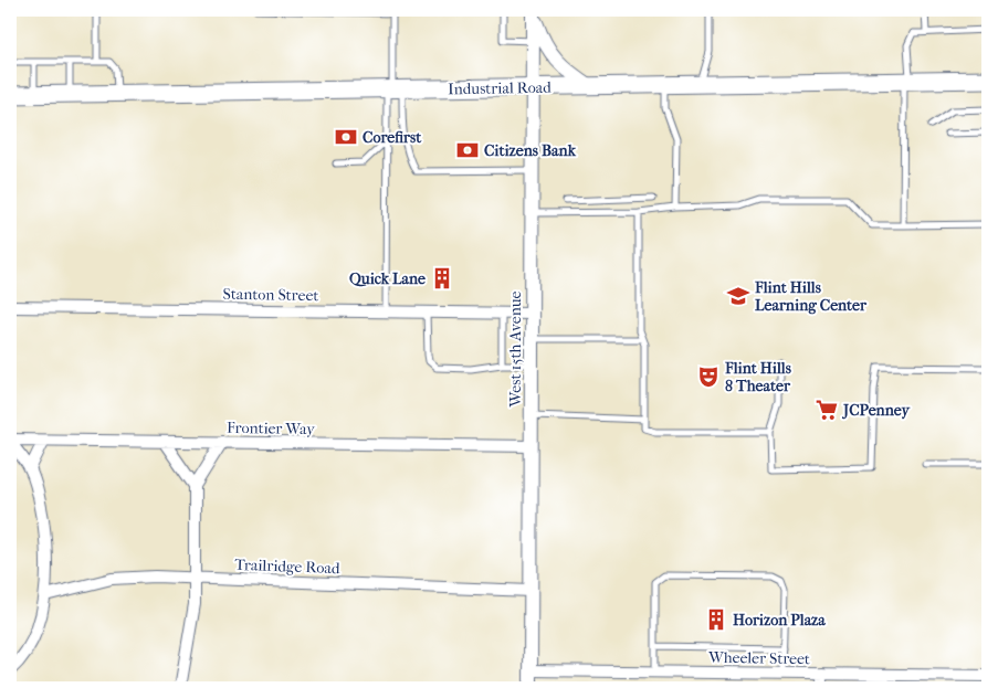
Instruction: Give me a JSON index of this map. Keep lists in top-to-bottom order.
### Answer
{
  "streets": {
    "main road": ["Industrial Road"],
    "street": [
      "Stanton Street",
      "West 15th Avenue",
      "Frontier Way",
      "Trailridge Road",
      "Wheeler Street"
    ]
  },
  "crossings": [
    ["Industrial Road", "West 15th Avenue"],
    ["Stanton Street", "West 15th Avenue"],
    ["West 15th Avenue", "Frontier Way"],
    ["West 15th Avenue", "Trailridge Road"],
    ["West 15th Avenue", "Wheeler Street"]
  ],
  "places": {
    "bank": ["Corefirst", "Citizens Bank"],
    "building": ["Quick Lane", "Horizon Plaza"],
    "school or university": ["Flint Hills Learning Center"],
    "theatre": ["Flint Hills 8 Theater"],
    "supermarket": ["JCPenney"]
  }
}
